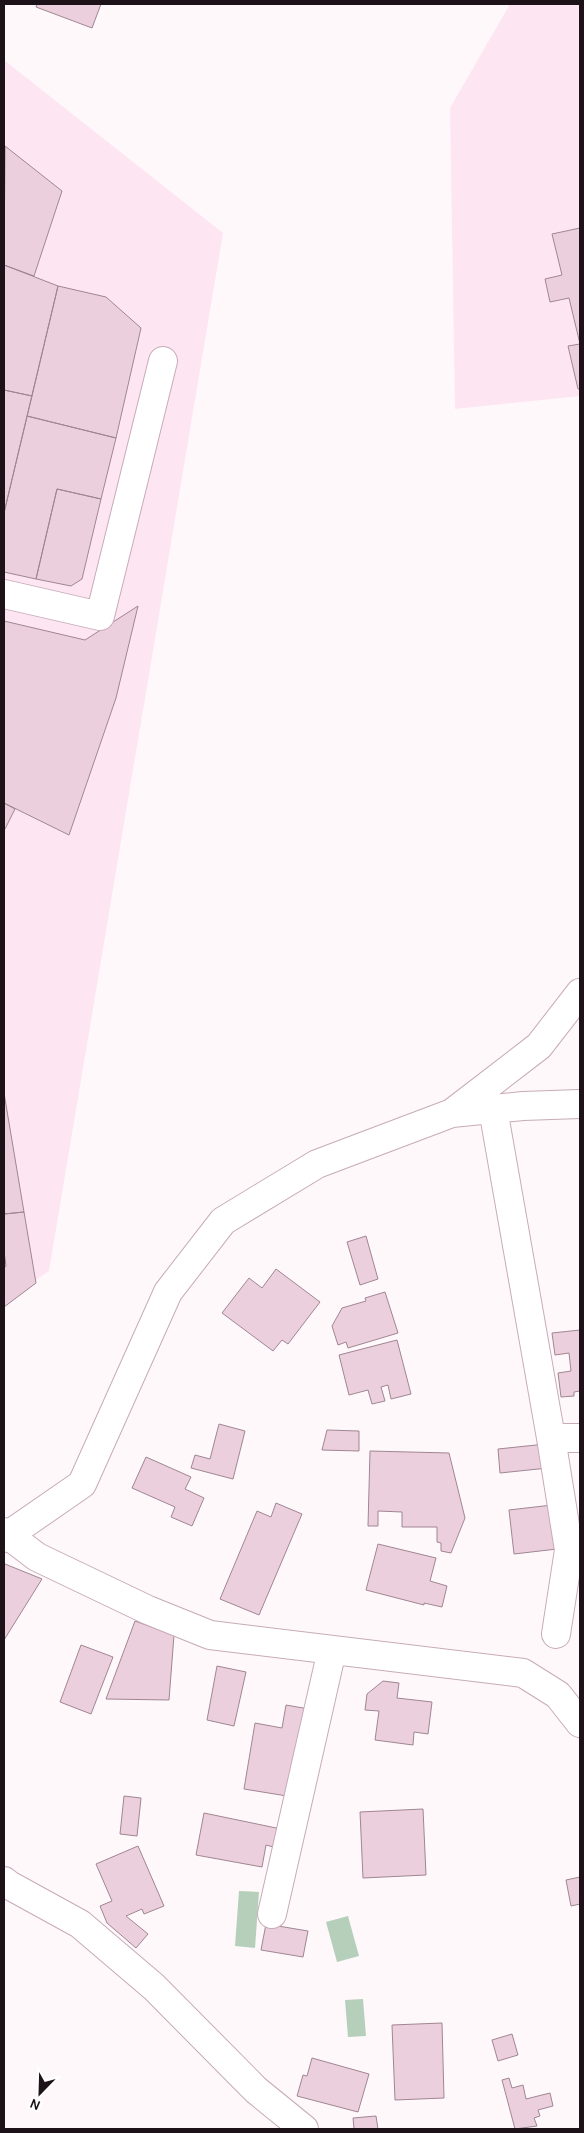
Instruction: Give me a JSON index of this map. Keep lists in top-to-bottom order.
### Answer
{
  "north": "bottom left"
}
